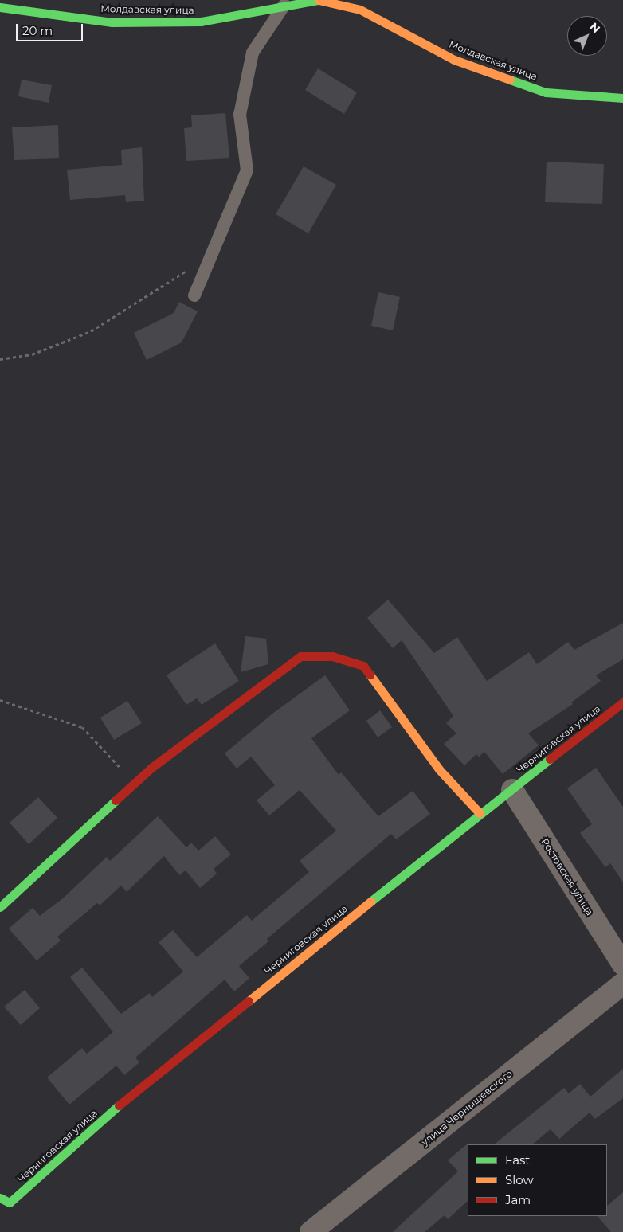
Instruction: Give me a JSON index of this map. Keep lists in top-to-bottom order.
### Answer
{
  "streets": {
    "street": [
      "Молдавская улица",
      "Черниговская улица",
      "Ростовская улица",
      "улица Чернышевского"
    ]
  },
  "crossings": [
    ["Черниговская улица", "Ростовская улица"]
  ],
  "legend": ["Fast", "Slow", "Jam"],
  "scale_bar": "20 m",
  "north": "top right"
}
